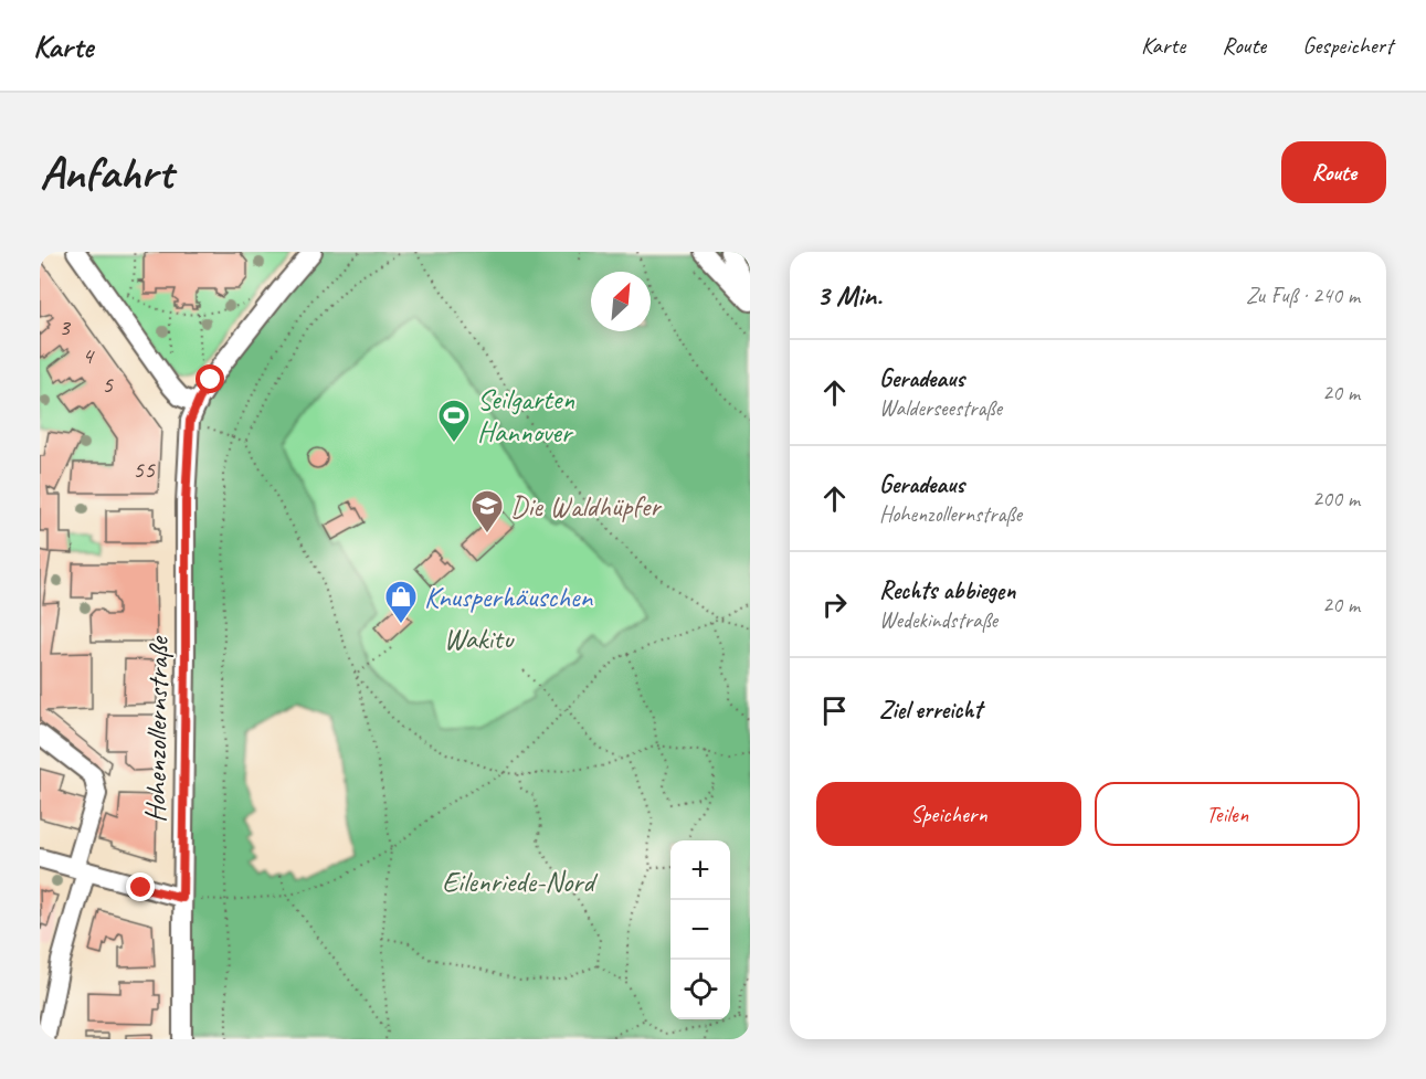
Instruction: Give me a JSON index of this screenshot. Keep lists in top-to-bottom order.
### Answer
{
  "streets": {
    "street": ["Hohenzollernstraße"]
  },
  "parks": ["Wakitu", "Eilenriede-Nord"],
  "places": {
    "sports": ["Seilgarten Hannover"],
    "school or university": ["Die Waldhüpfer"],
    "shop": ["Knusperhäuschen"]
  },
  "house_numbers": [
    "3",
    "4",
    "5",
    "55"
  ],
  "north": "top right",
  "page": {
    "header": "Karte",
    "nav": ["Karte", "Route", "Gespeichert"],
    "buttons": [
      "Route",
      ["Speichern", "Teilen"]
    ],
    "title": "Anfahrt",
    "heading": ["3 Min.", "Zu Fuß · 240 m"],
    "list": [
      ["Geradeaus", "Walderseestraße", "20 m"],
      ["Geradeaus", "Hohenzollernstraße", "200 m"],
      ["Rechts abbiegen", "Wedekindstraße", "20 m"],
      "Ziel erreicht"
    ],
    "map_buttons": ["+", "−"]
  }
}
